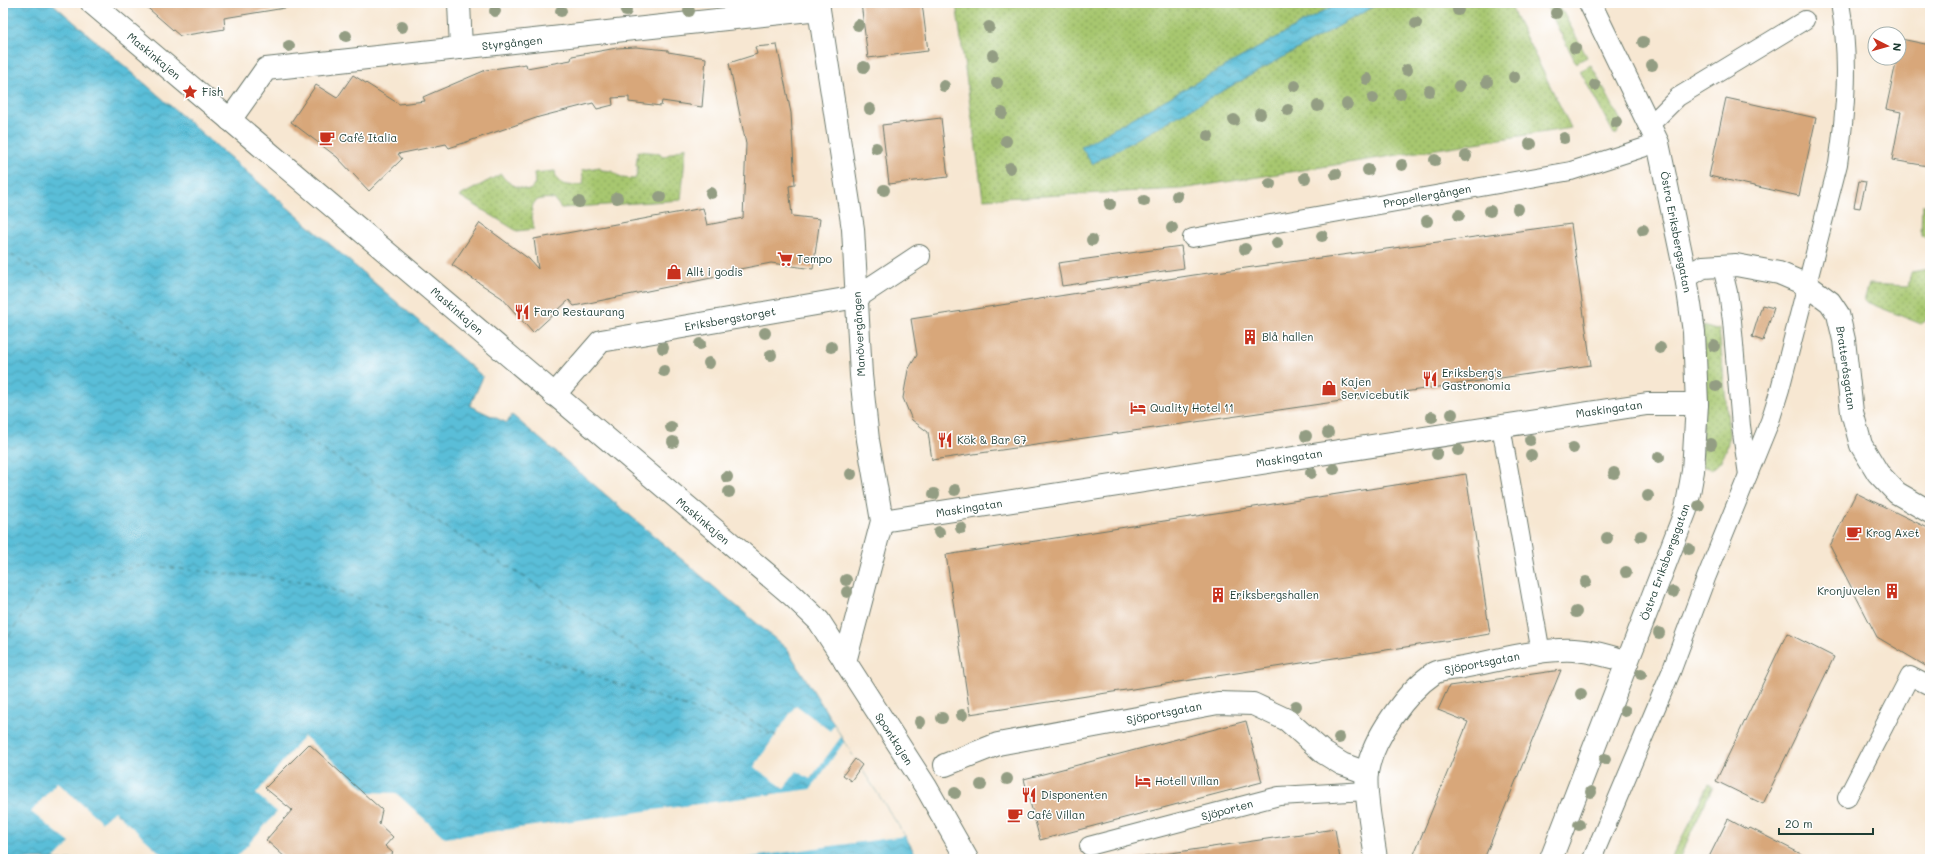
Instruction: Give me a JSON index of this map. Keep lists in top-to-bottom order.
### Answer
{
  "streets": {
    "street": [
      "Styrgången",
      "Maskinkajen",
      "Östra Eriksbergsgatan",
      "Eriksbergstorget",
      "Manövergången",
      "Bratteråsgatan",
      "Maskingatan",
      "Sjöportsgatan",
      "Spontkajen"
    ],
    "lane": ["Propellergången", "Sjöporten"]
  },
  "crossings": [
    ["Styrgången", "Maskinkajen"],
    ["Styrgången", "Manövergången"],
    ["Maskinkajen", "Eriksbergstorget"],
    ["Maskinkajen", "Spontkajen"],
    ["Propellergången", "Östra Eriksbergsgatan"],
    ["Östra Eriksbergsgatan", "Bratteråsgatan"],
    ["Östra Eriksbergsgatan", "Maskingatan"],
    ["Östra Eriksbergsgatan", "Sjöportsgatan"],
    ["Eriksbergstorget", "Manövergången"],
    ["Manövergången", "Maskingatan"],
    ["Manövergången", "Spontkajen"],
    ["Sjöportsgatan", "Sjöporten"]
  ],
  "places": {
    "place": ["Fish"],
    "cafe": ["Café Italia", "Krog Axet", "Café Villan"],
    "supermarket": ["Tempo"],
    "shop": ["Allt i godis", "Kajen Servicebutik"],
    "restaurant": [
      "Faro Restaurang",
      "Eriksberg's Gastronomia",
      "Kök & Bar 67",
      "Disponenten"
    ],
    "building": ["Blå hallen", "Kronjuvelen", "Eriksbergshallen"],
    "hotel": ["Quality Hotel 11", "Hotell Villan"]
  },
  "scale_bar": "20 m",
  "north": "right"
}
